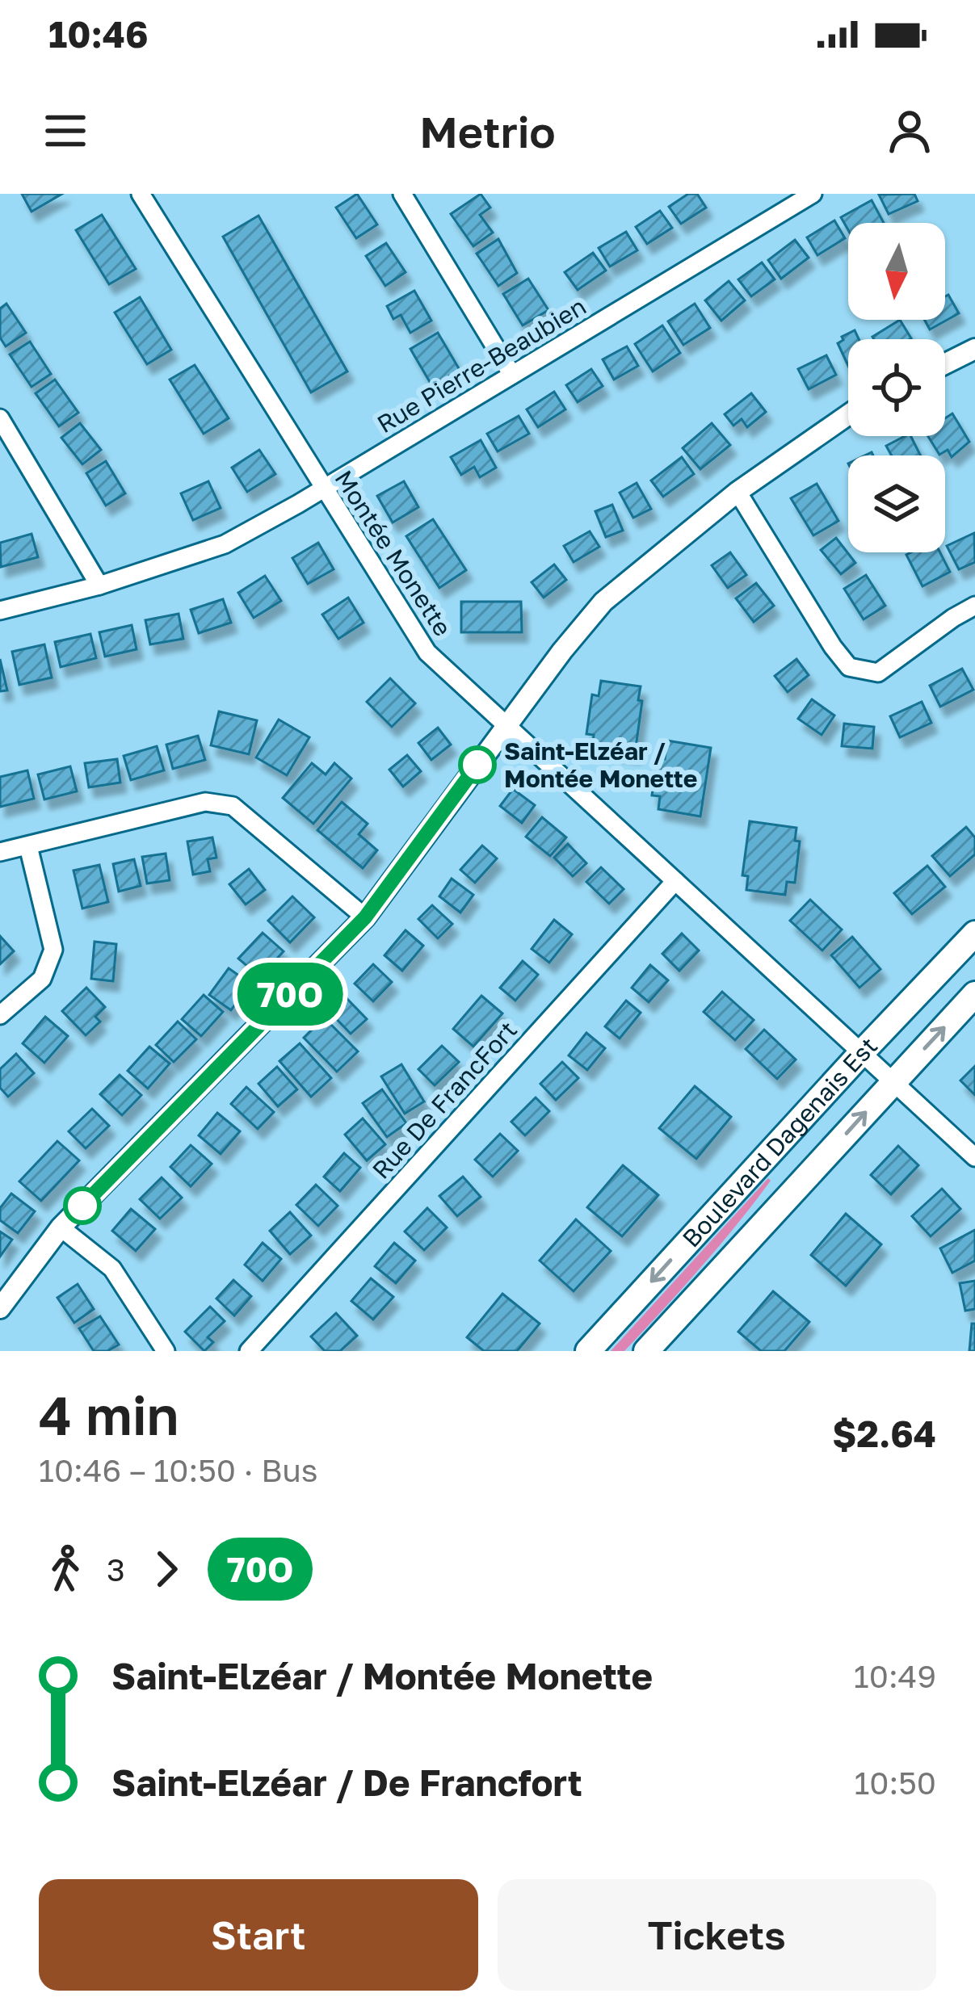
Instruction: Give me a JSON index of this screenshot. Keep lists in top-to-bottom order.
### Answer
{
  "streets": {
    "main road": ["Boulevard Dagenais Est"],
    "street": ["Rue Pierre-Beaubien", "Montée Monette", "Rue De FrancFort"]
  },
  "crossings": [
    ["Rue Pierre-Beaubien", "Montée Monette"],
    ["Montée Monette", "Rue De FrancFort"],
    ["Montée Monette", "Boulevard Dagenais Est"]
  ],
  "places": ["Saint-Elzéar / Montée Monette"],
  "lines": ["bus line 70O"],
  "north": "bottom",
  "page": {
    "status": "10:46",
    "header": "Metrio",
    "on_map": "70O",
    "heading": ["4 min", "10:46 – 10:50 · Bus", "$2.64"],
    "legs": ["3", "70O"],
    "list": [
      {
        "name": "Saint-Elzéar / Montée Monette",
        "value": "10:49"
      },
      {
        "name": "Saint-Elzéar / De Francfort",
        "value": "10:50"
      }
    ],
    "buttons": ["Start", "Tickets"]
  }
}
